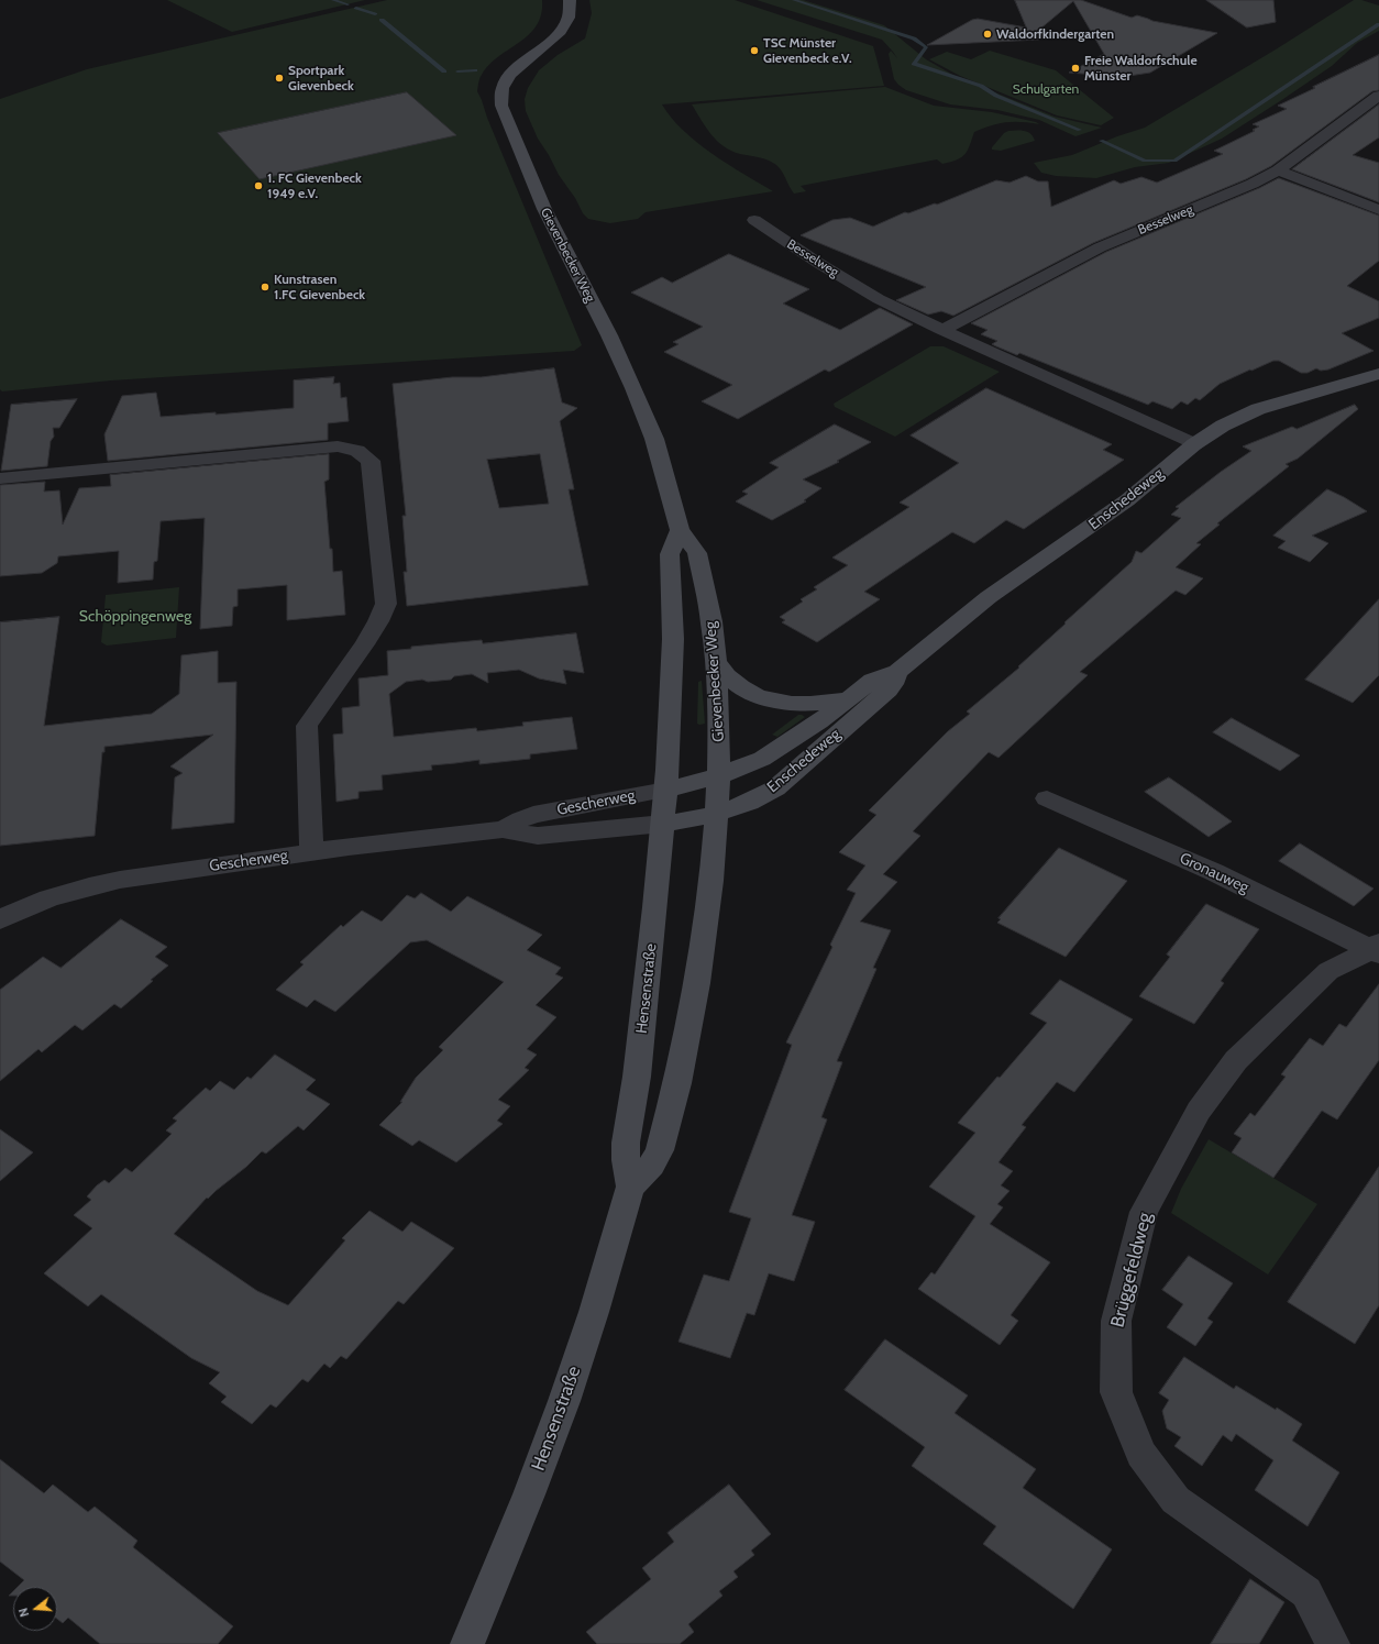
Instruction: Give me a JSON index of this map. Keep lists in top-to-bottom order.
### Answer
{
  "streets": {
    "main road": ["Gievenbecker Weg", "Enschedeweg", "Hensenstraße"],
    "street": [
      "Besselweg",
      "Gescherweg",
      "Gronauweg",
      "Brüggefeldweg"
    ]
  },
  "crossings": [
    ["Besselweg", "Enschedeweg"],
    ["Gievenbecker Weg", "Enschedeweg"],
    ["Gievenbecker Weg", "Hensenstraße"],
    ["Enschedeweg", "Gescherweg"],
    ["Enschedeweg", "Hensenstraße"],
    ["Gescherweg", "Hensenstraße"],
    ["Gronauweg", "Brüggefeldweg"]
  ],
  "parks": ["Schulgarten", "Schöppingenweg"],
  "places": [
    "Waldorfkindergarten",
    "TSC Münster Gievenbeck e.V.",
    "Freie Waldorfschule Münster",
    "Sportpark Gievenbeck",
    "1. FC Gievenbeck 1949 e.V.",
    "Kunstrasen 1.FC Gievenbeck"
  ],
  "north": "left"
}
